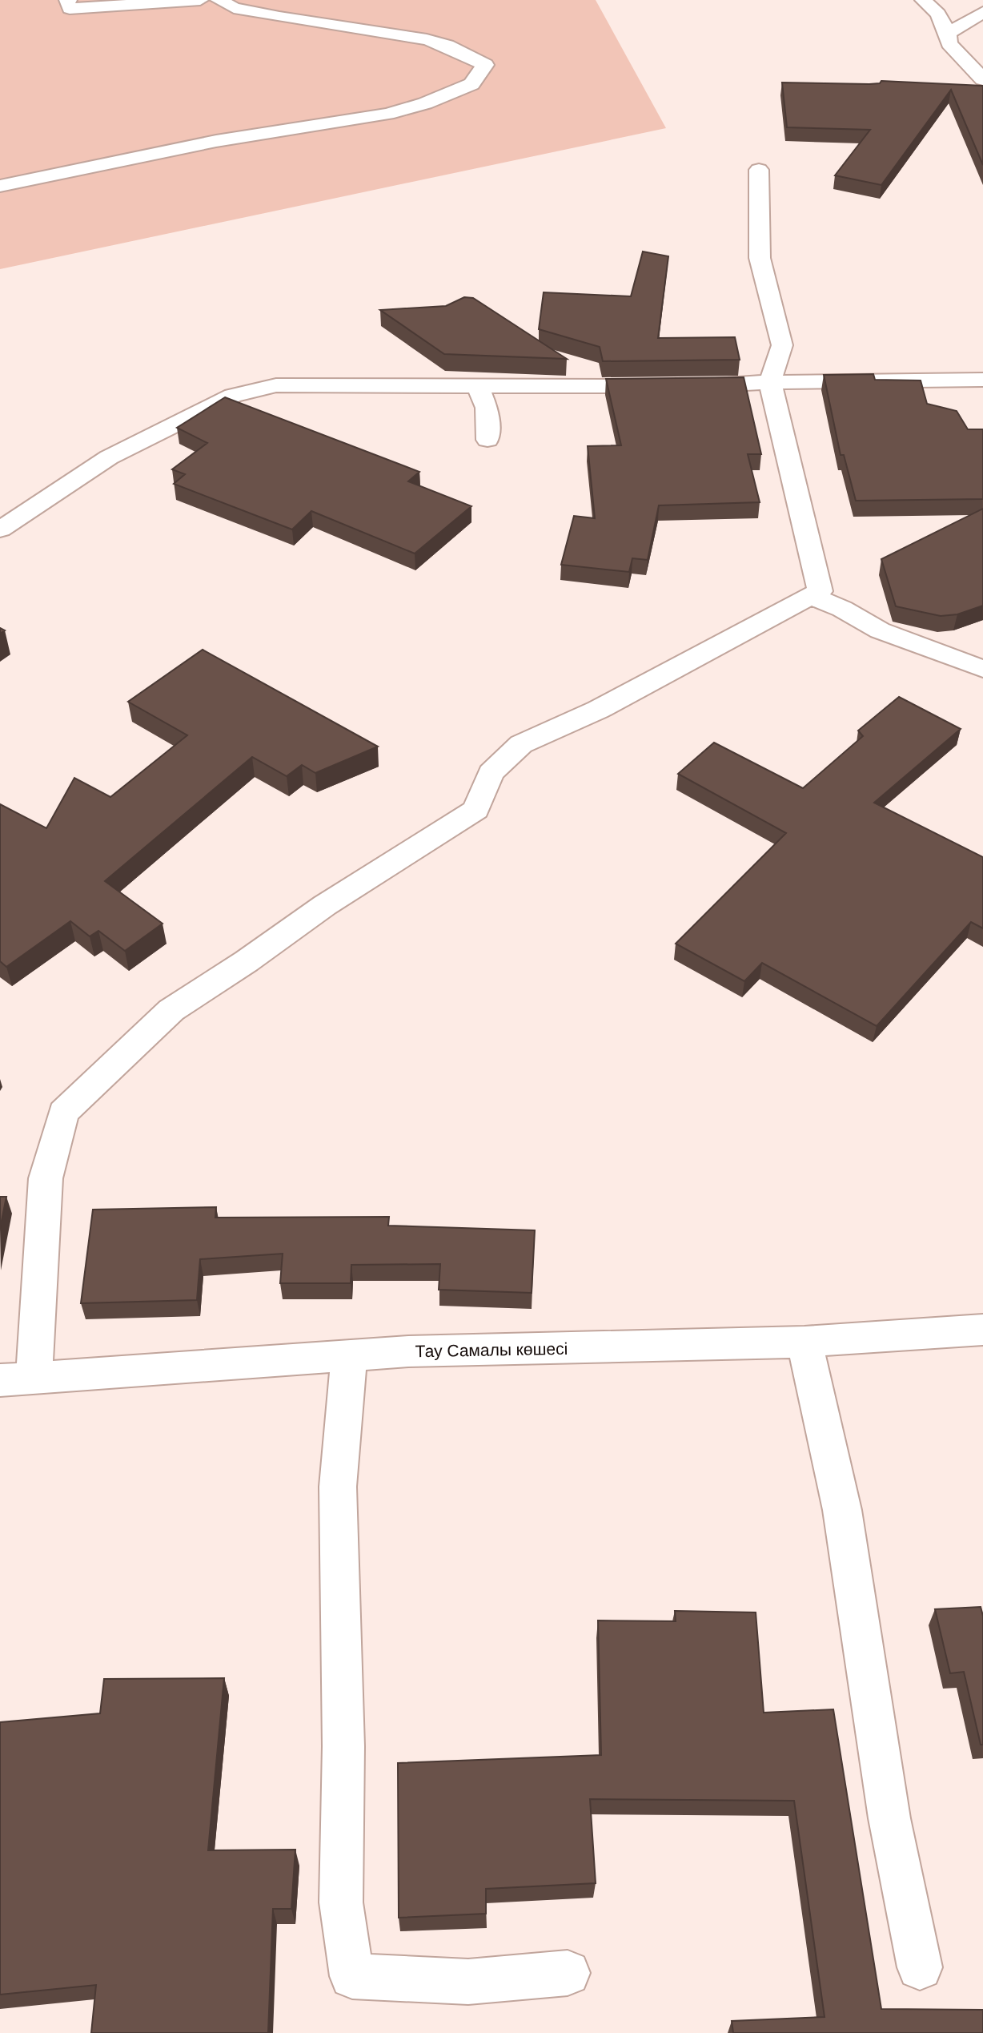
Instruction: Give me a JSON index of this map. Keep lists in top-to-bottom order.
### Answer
{
  "streets": {
    "street": ["Тау Самалы көшесі"]
  }
}
